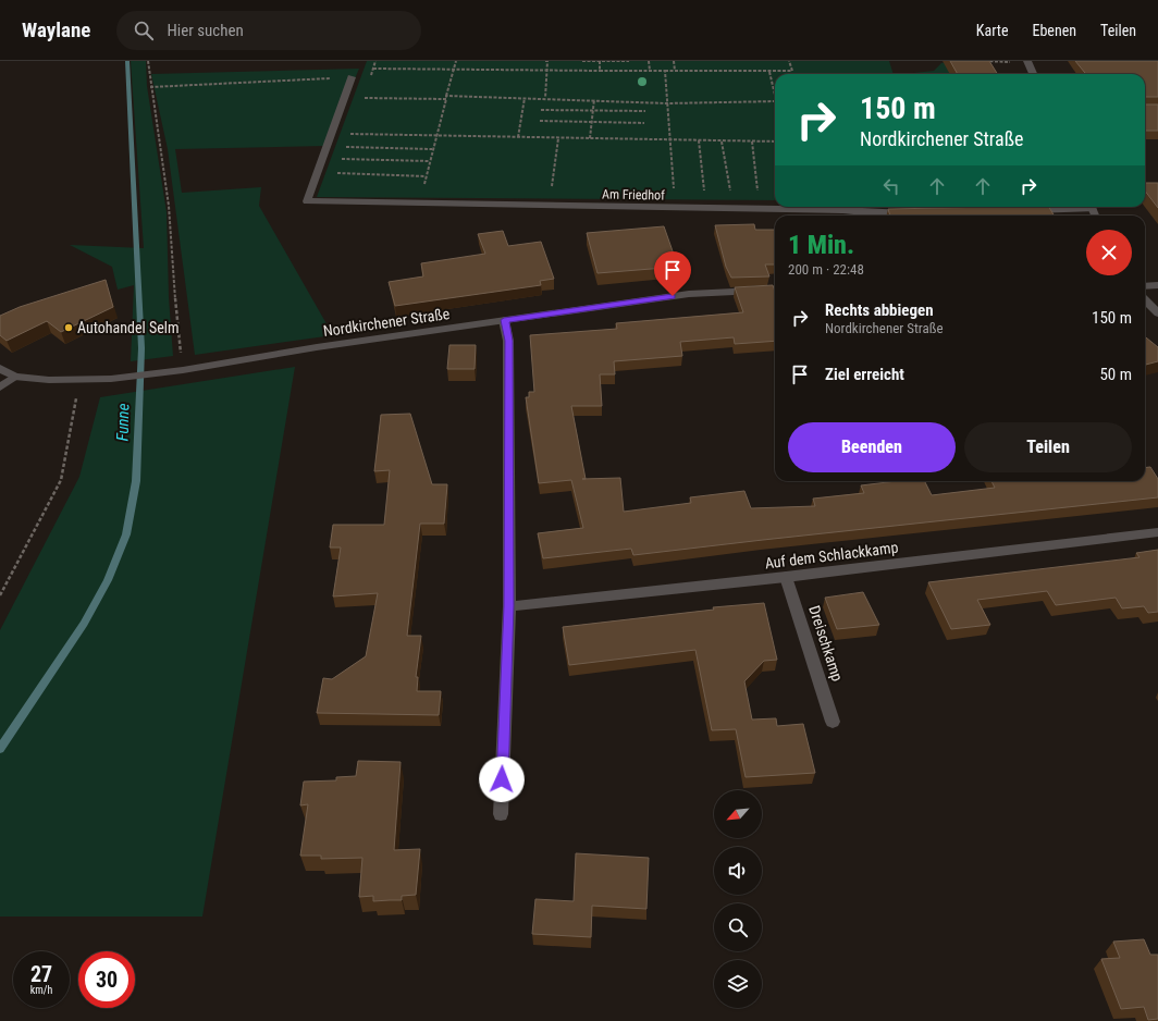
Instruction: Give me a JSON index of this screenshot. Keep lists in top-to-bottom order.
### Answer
{
  "streets": {
    "street": [
      "Am Friedhof",
      "Nordkirchener Straße",
      "Auf dem Schlackkamp",
      "Dreischkamp"
    ]
  },
  "crossings": [
    ["Auf dem Schlackkamp", "Dreischkamp"]
  ],
  "water": ["Funne"],
  "places": ["Autohandel Selm"],
  "north": "bottom left",
  "page": {
    "header": "Waylane",
    "search": "Hier suchen",
    "nav": ["Karte", "Ebenen", "Teilen"],
    "turn": ["150 m", "Nordkirchener Straße"],
    "heading": ["1 Min.", "200 m · 22:48"],
    "list": [
      {
        "name": "Rechts abbiegen",
        "note": "Nordkirchener Straße",
        "value": "150 m"
      },
      {
        "name": "Ziel erreicht",
        "value": "50 m"
      }
    ],
    "buttons": ["Beenden", "Teilen"],
    "speed": "27 km/h",
    "limit": "30"
  }
}
